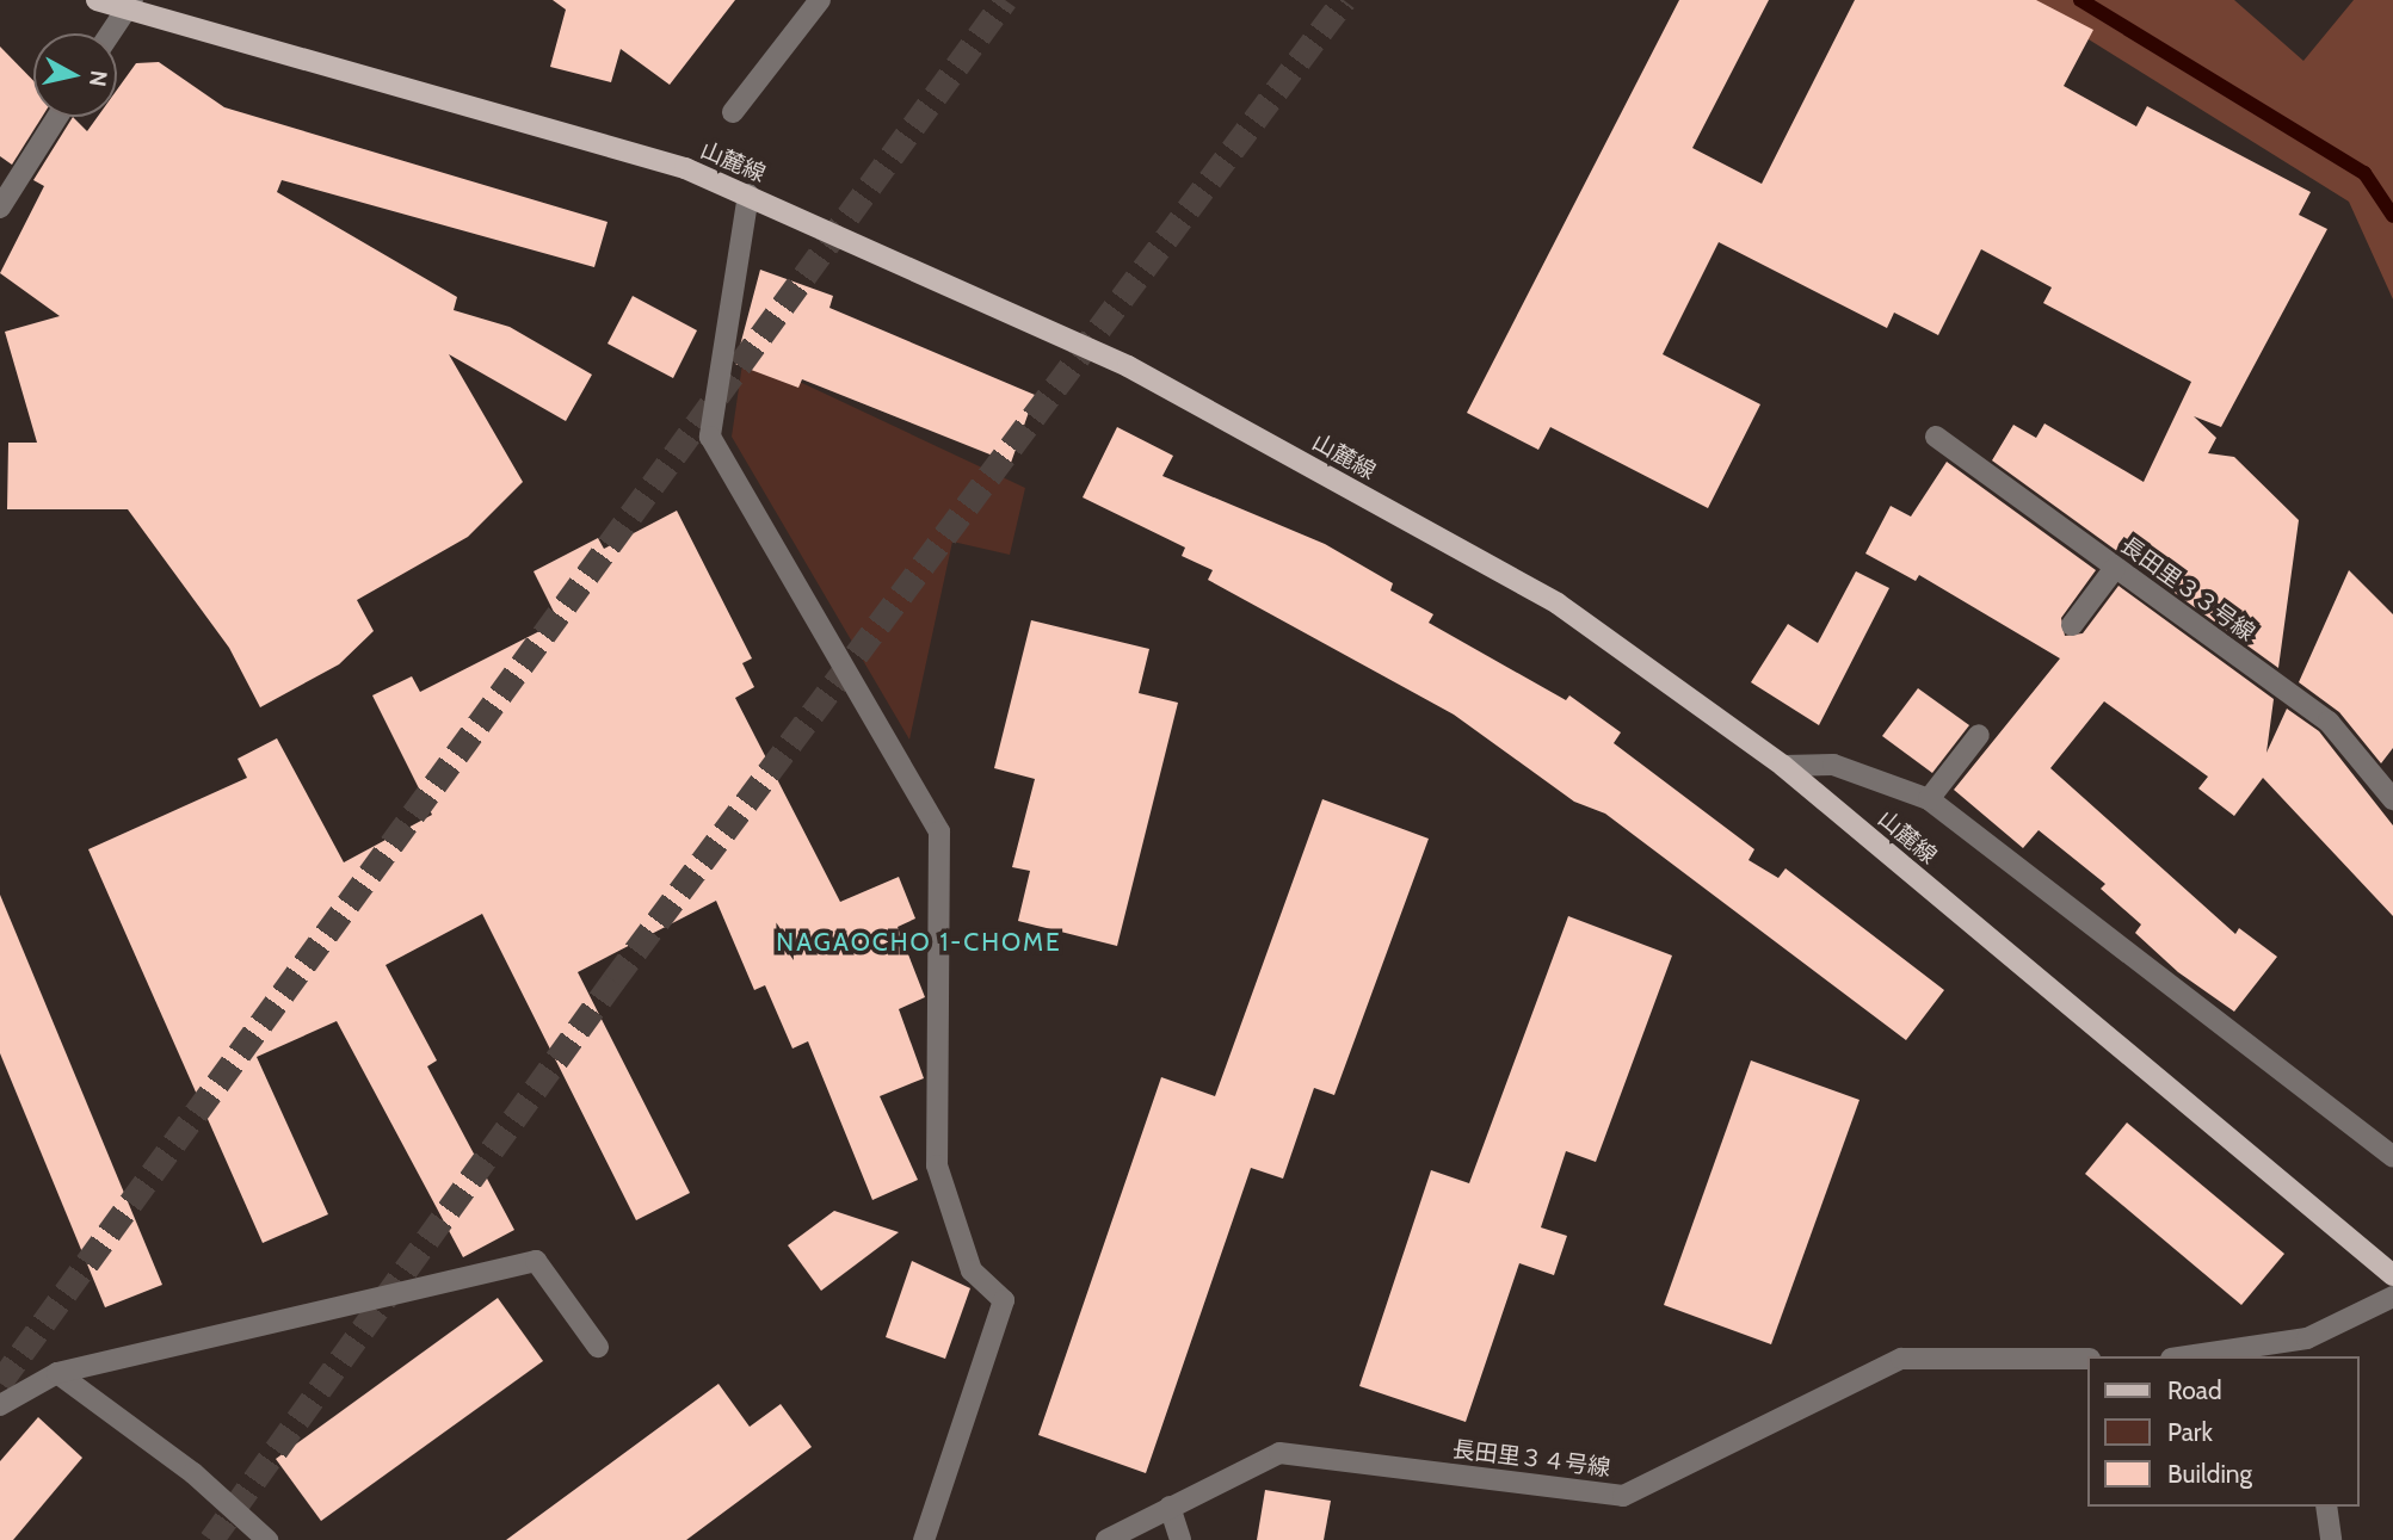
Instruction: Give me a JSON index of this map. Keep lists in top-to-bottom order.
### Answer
{
  "streets": {
    "main road": ["山麓線"],
    "street": ["長田里３３号線", "長田里３４号線"]
  },
  "districts": ["NAGAOCHO 1-CHOME"],
  "legend": ["Road", "Park", "Building"],
  "north": "right"
}
